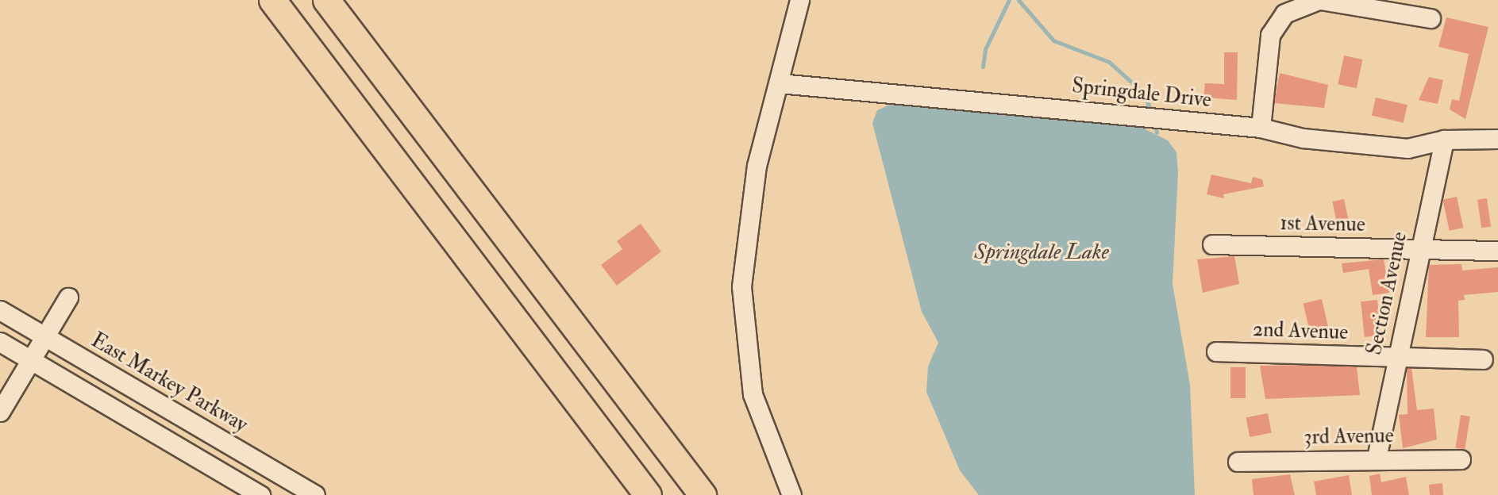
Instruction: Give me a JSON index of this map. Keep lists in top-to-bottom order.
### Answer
{
  "streets": {
    "street": [
      "Springdale Drive",
      "1st Avenue",
      "Section Avenue",
      "2nd Avenue",
      "East Markey Parkway",
      "3rd Avenue"
    ]
  },
  "crossings": [
    ["Springdale Drive", "Section Avenue"],
    ["1st Avenue", "Section Avenue"],
    ["Section Avenue", "2nd Avenue"],
    ["Section Avenue", "3rd Avenue"]
  ],
  "water": ["Springdale Lake"]
}
